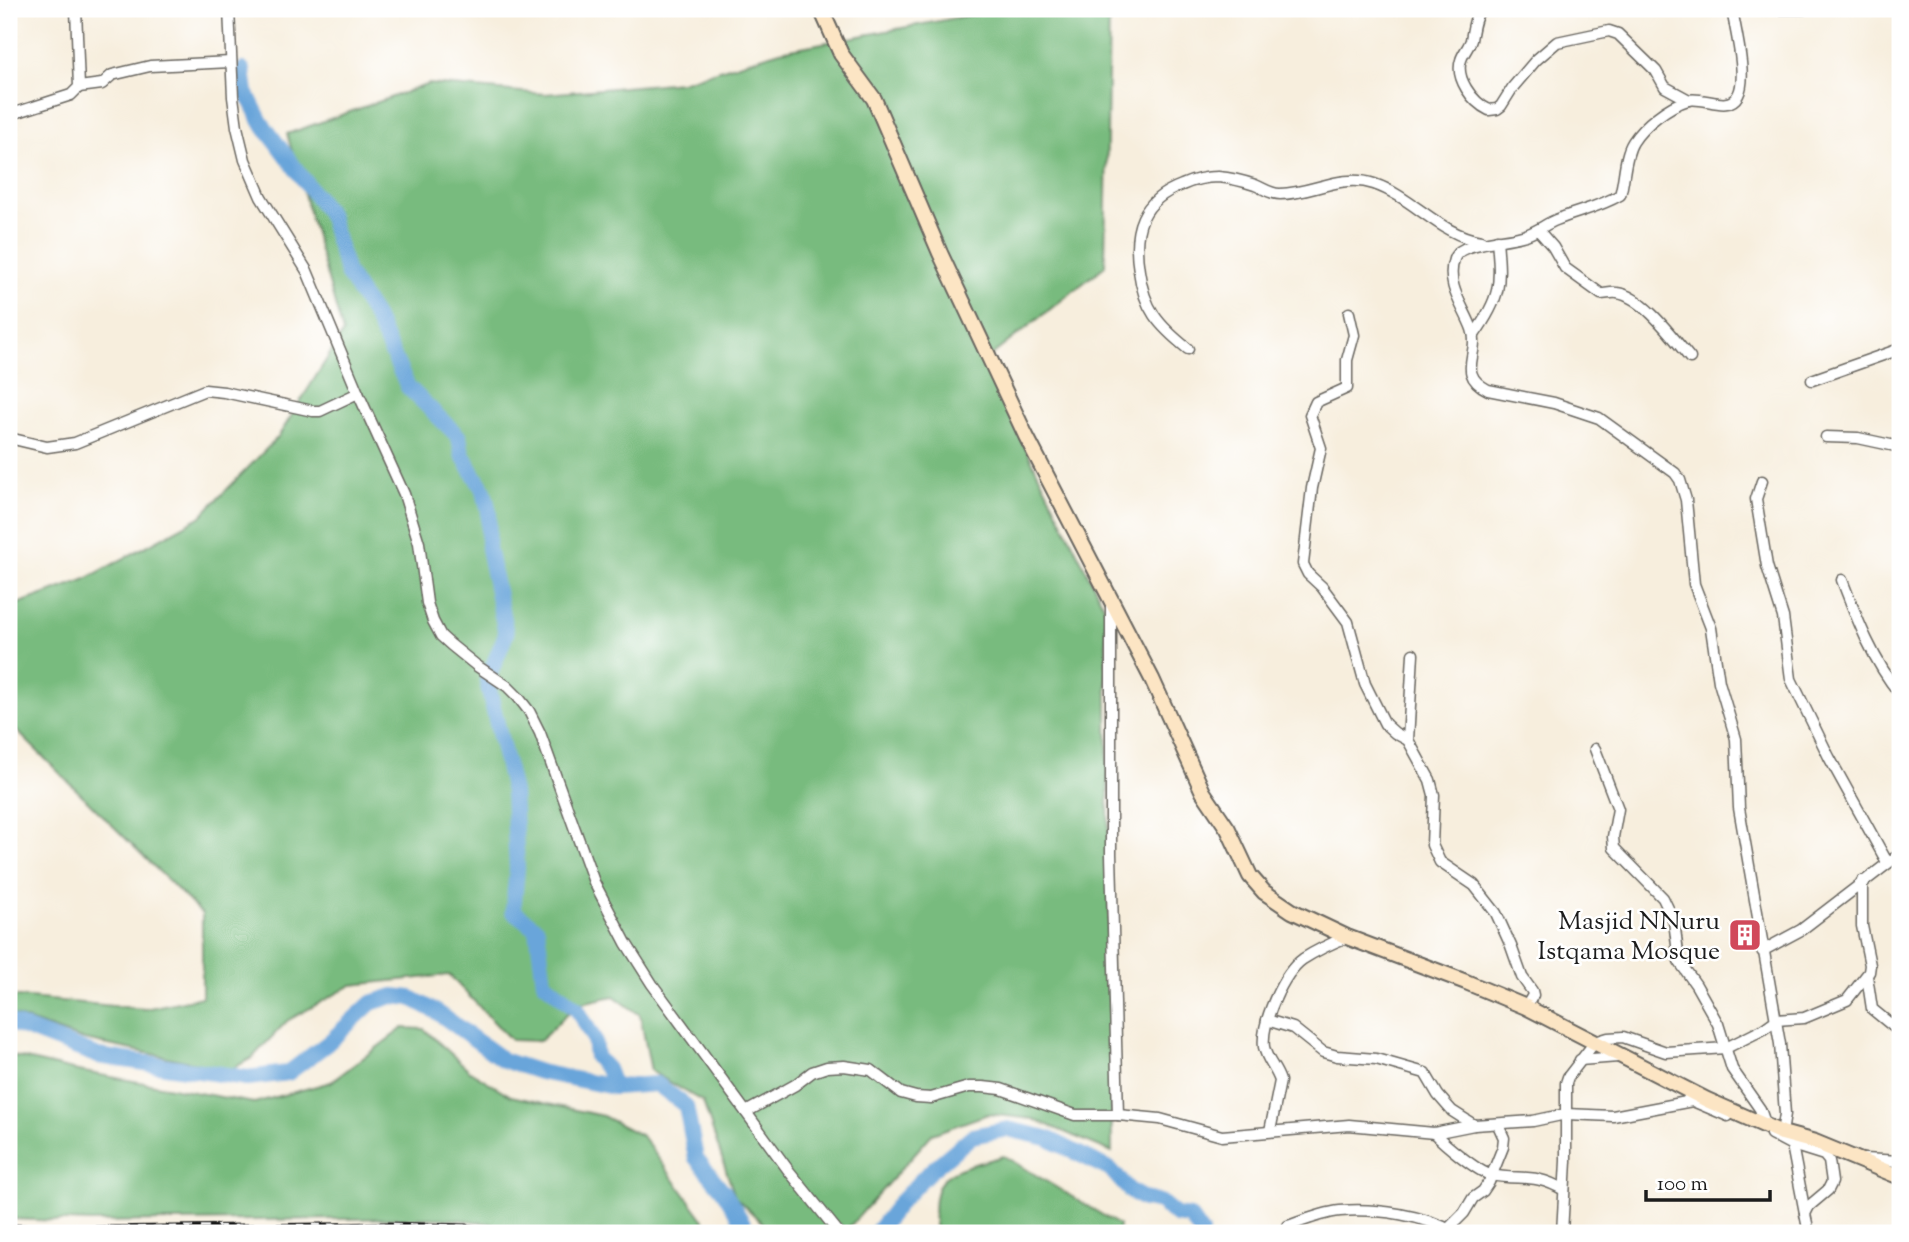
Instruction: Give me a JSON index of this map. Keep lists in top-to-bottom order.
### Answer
{
  "places": {
    "building": ["Masjid NNuru Istqama Mosque"]
  },
  "scale_bar": "100 m"
}
